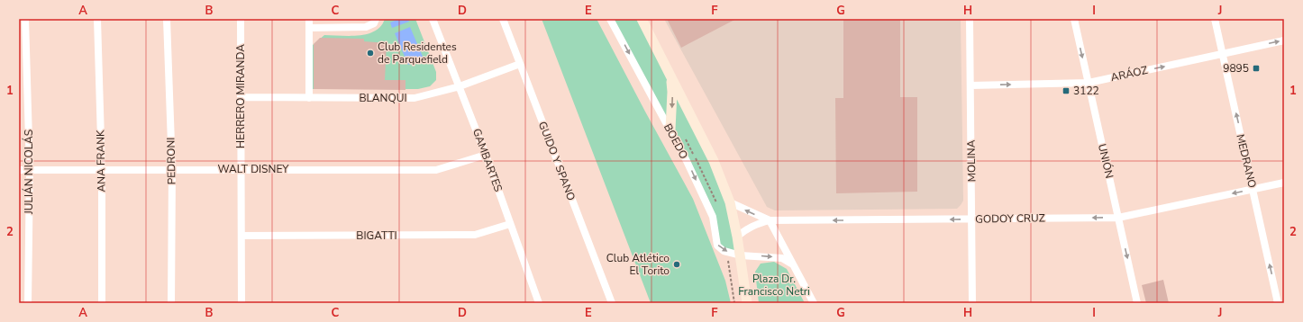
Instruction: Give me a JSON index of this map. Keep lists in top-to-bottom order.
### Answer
{
  "streets": {
    "street": [
      "ARÁOZ",
      "HERRERO MIRANDA",
      "BLANQUI",
      "BOEDO",
      "GAMBARTES",
      "ANA FRANK",
      "PEDRONI",
      "GUIDO Y SPANO",
      "MOLINA",
      "UNIÓN",
      "MEDRANO",
      "WALT DISNEY",
      "JULIÁN NICOLÁS",
      "GODOY CRUZ",
      "BIGATTI"
    ]
  },
  "crossings": [
    ["ARÁOZ", "MOLINA"],
    ["ARÁOZ", "UNIÓN"],
    ["ARÁOZ", "MEDRANO"],
    ["HERRERO MIRANDA", "BLANQUI"],
    ["HERRERO MIRANDA", "WALT DISNEY"],
    ["HERRERO MIRANDA", "BIGATTI"],
    ["BLANQUI", "GAMBARTES"],
    ["BLANQUI", "GUIDO Y SPANO"],
    ["GAMBARTES", "WALT DISNEY"],
    ["GAMBARTES", "BIGATTI"],
    ["ANA FRANK", "WALT DISNEY"],
    ["PEDRONI", "WALT DISNEY"],
    ["MOLINA", "GODOY CRUZ"],
    ["UNIÓN", "GODOY CRUZ"],
    ["MEDRANO", "GODOY CRUZ"],
    ["WALT DISNEY", "JULIÁN NICOLÁS"]
  ],
  "one_way": [
    "ARÁOZ",
    "BOEDO",
    "UNIÓN",
    "MEDRANO",
    "GODOY CRUZ"
  ],
  "parks": ["Plaza Dr. Francisco Netri"],
  "places": {
    "other": ["Club Residentes de Parquefield", "Club Atlético El Torito"],
    "transit": ["9895", "3122"]
  },
  "grid": {
    "columns": [
      "A",
      "B",
      "C",
      "D",
      "E",
      "F",
      "G",
      "H",
      "I",
      "J"
    ],
    "rows": ["1", "2"]
  }
}
